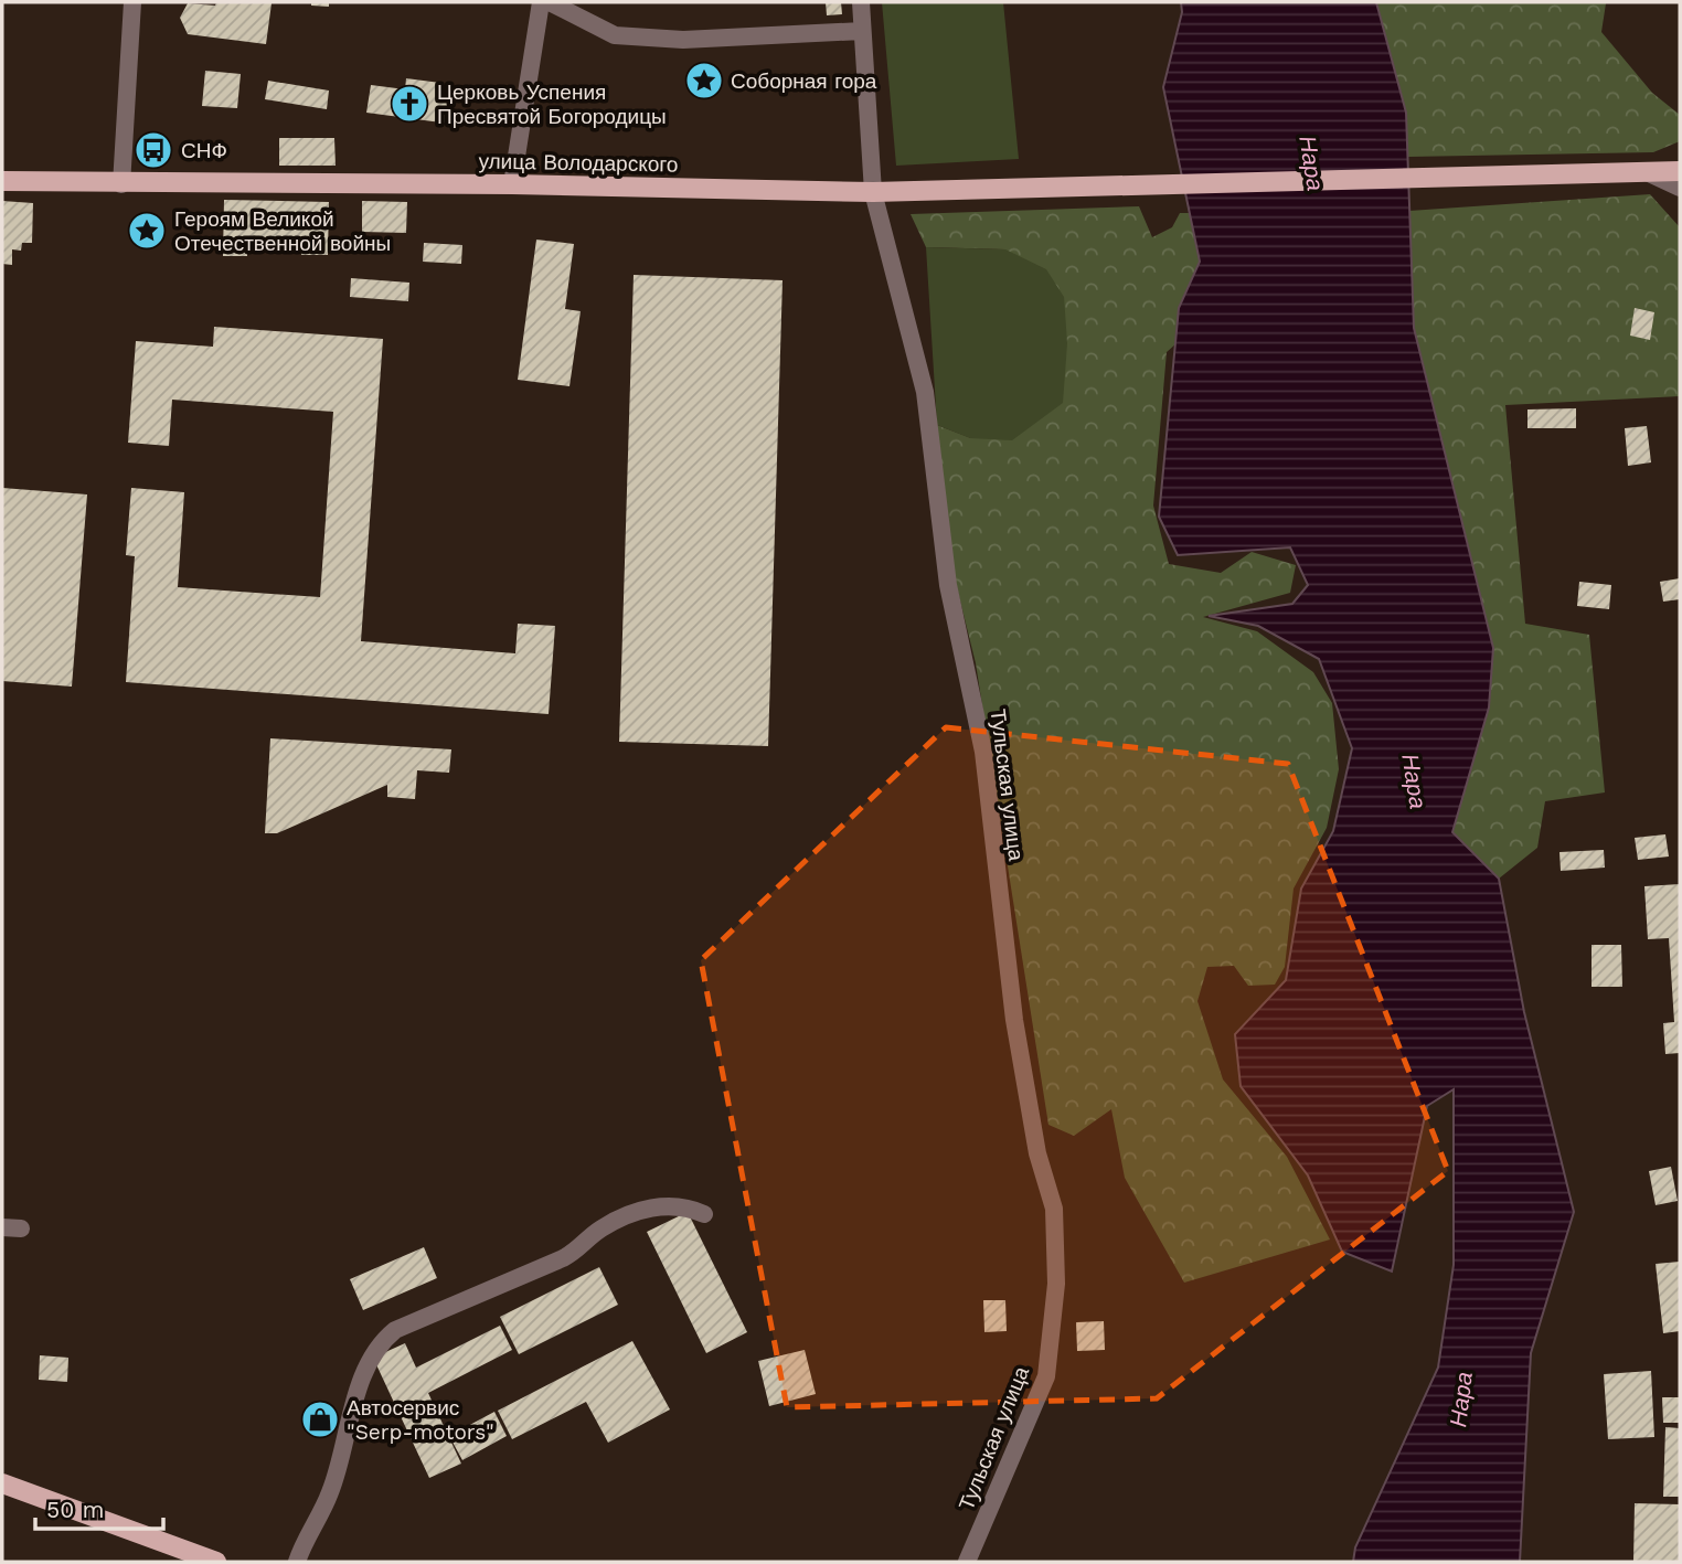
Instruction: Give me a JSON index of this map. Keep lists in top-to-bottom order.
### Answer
{
  "streets": {
    "main road": ["улица Володарского"],
    "street": ["Тульская улица"]
  },
  "crossings": [
    ["улица Володарского", "Тульская улица"]
  ],
  "water": ["Нара"],
  "places": {
    "place": ["Соборная гора", "Героям Великой Отечественной войны"],
    "church": ["Церковь Успения Пресвятой Богородицы"],
    "bus stop": ["СНФ"],
    "shop": ["Автосервис \"Serp-motors\""]
  },
  "scale_bar": "50 m"
}
